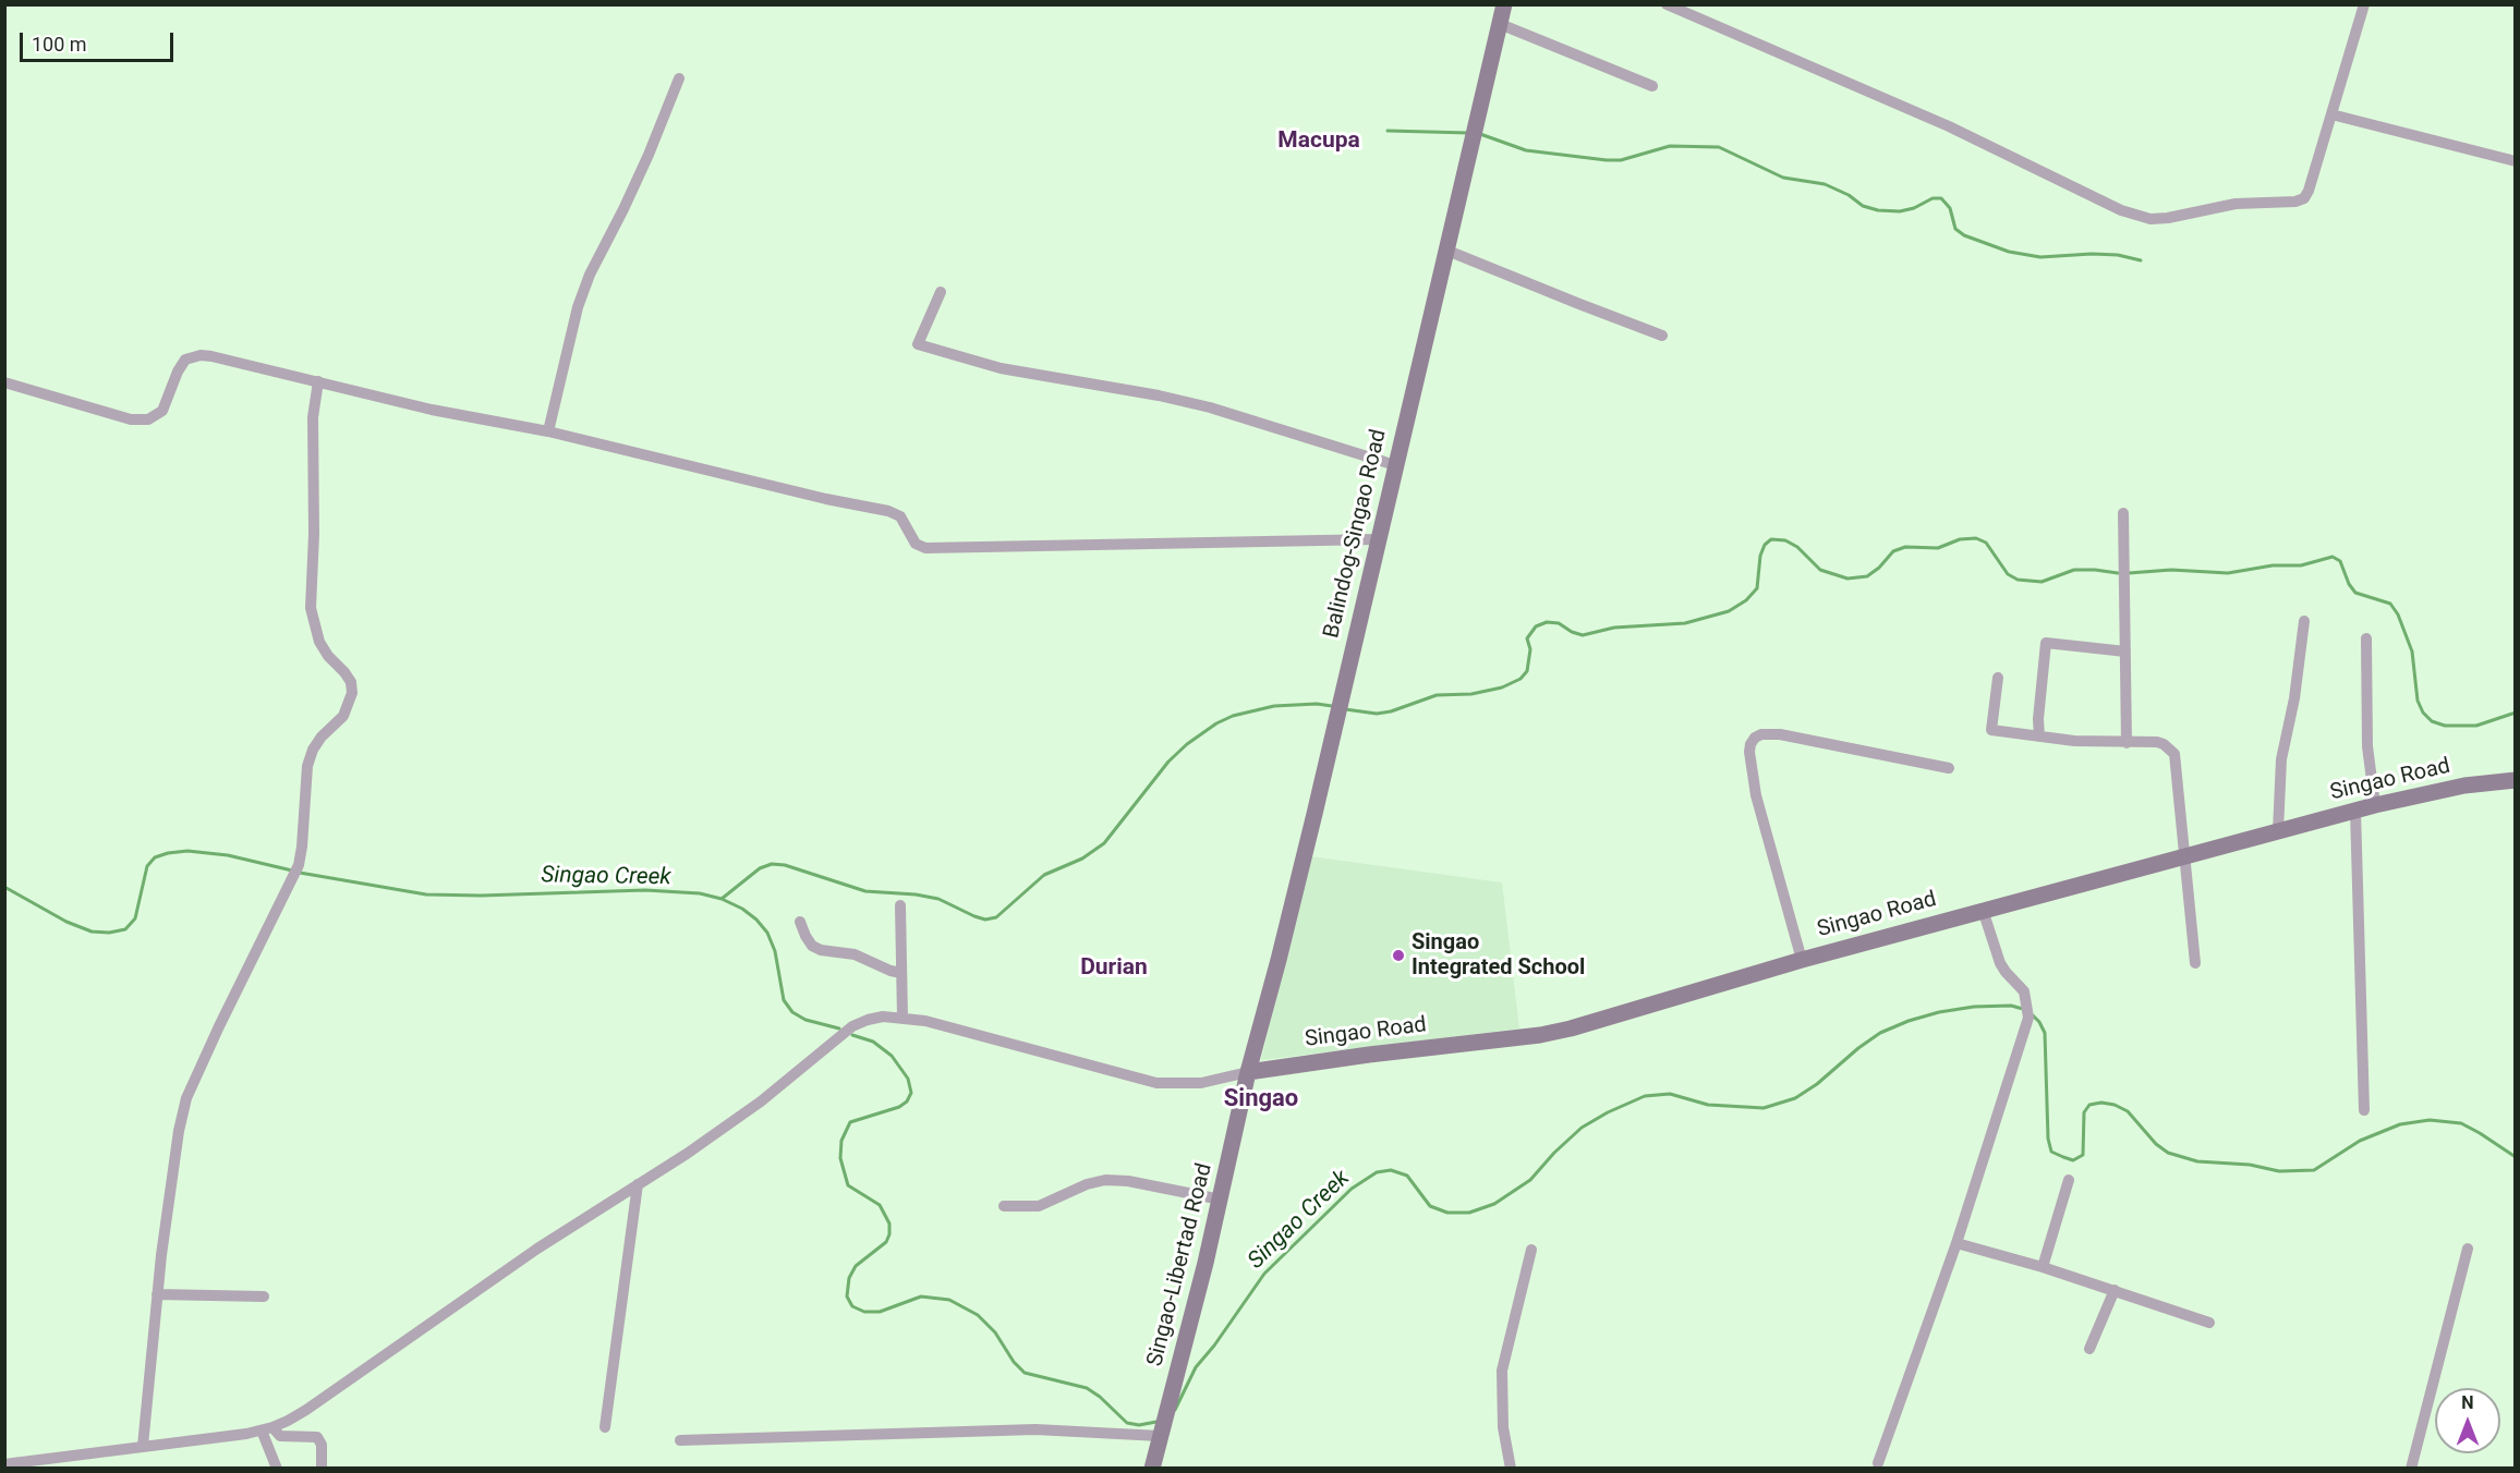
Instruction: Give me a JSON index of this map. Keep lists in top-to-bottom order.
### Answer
{
  "streets": {
    "street": ["Balindog-Singao Road", "Singao Road", "Singao-Libertad Road"]
  },
  "crossings": [
    ["Balindog-Singao Road", "Singao Road"],
    ["Balindog-Singao Road", "Singao-Libertad Road"],
    ["Singao Road", "Singao-Libertad Road"]
  ],
  "districts": ["Macupa", "Durian", "Singao"],
  "water": ["Singao Creek"],
  "places": ["Singao Integrated School"],
  "scale_bar": "100 m",
  "north": "top"
}
